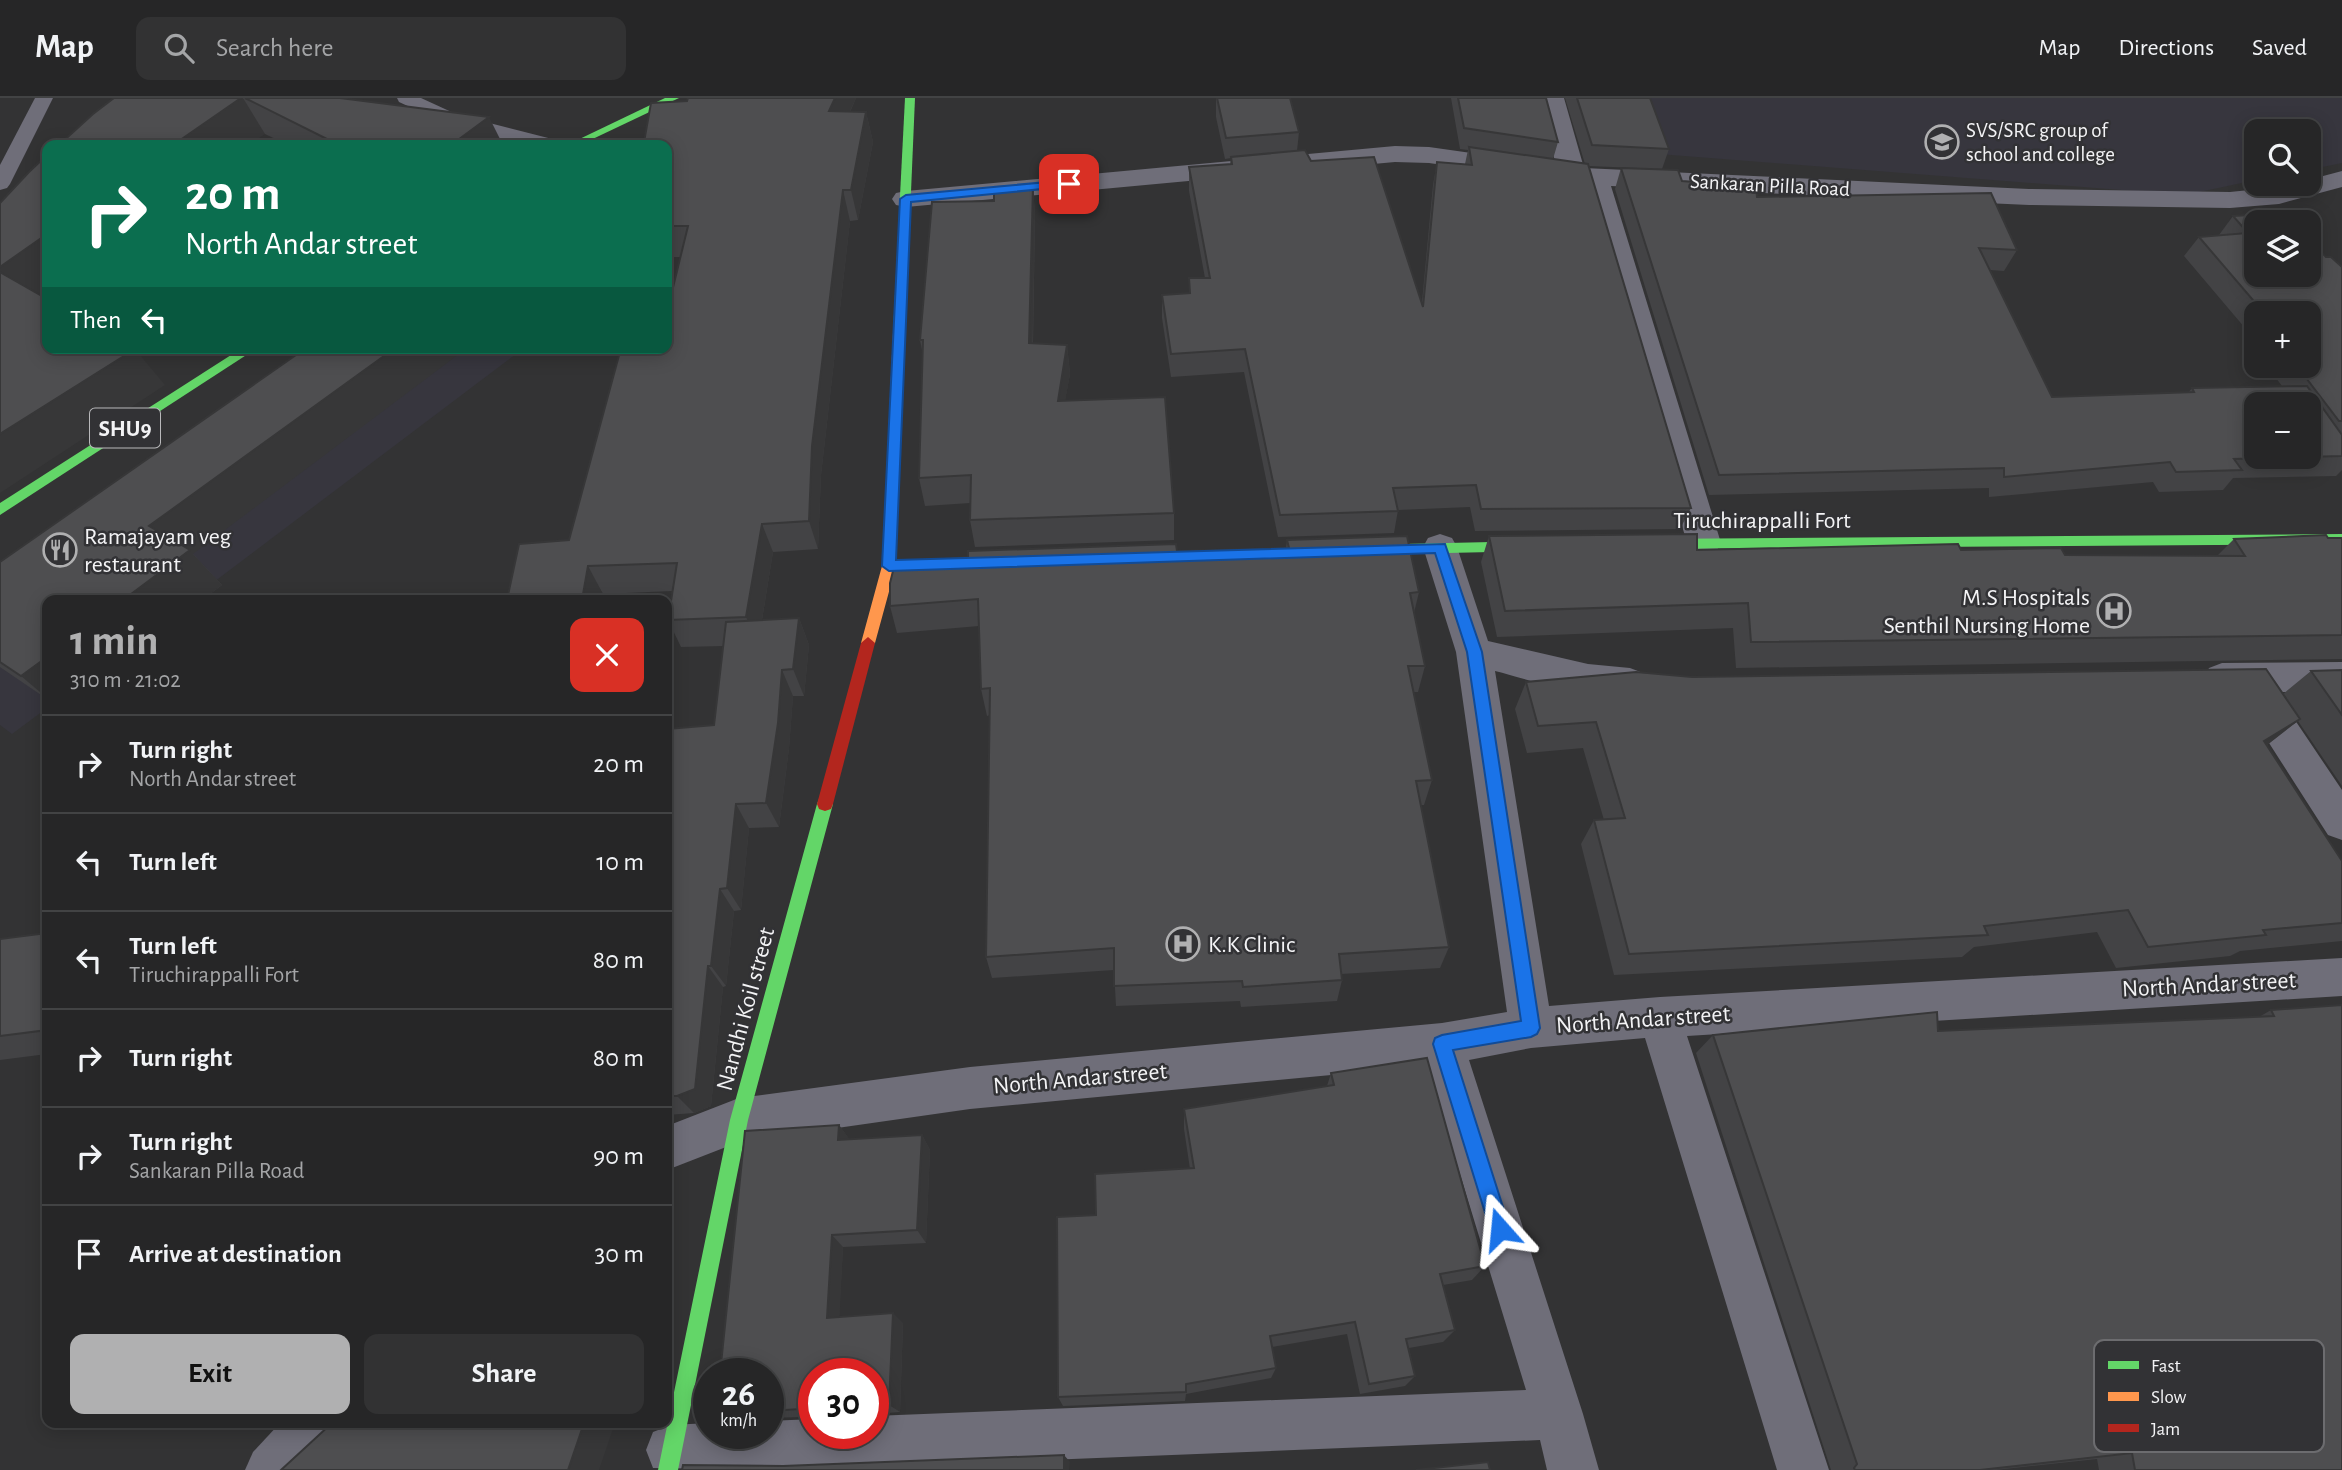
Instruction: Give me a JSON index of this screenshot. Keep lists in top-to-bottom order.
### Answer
{
  "streets": {
    "street": [
      "Sankaran Pilla Road",
      "SHU9",
      "Tiruchirappalli Fort",
      "North Andar street",
      "Nandhi Koil street"
    ]
  },
  "crossings": [
    ["Sankaran Pilla Road", "Nandhi Koil street"],
    ["North Andar street", "Nandhi Koil street"]
  ],
  "places": {
    "school or university": ["SVS/SRC group of school and college"],
    "restaurant": ["Ramajayam veg restaurant"],
    "hospital": ["M.S Hospitals Senthil Nursing Home", "K.K Clinic"]
  },
  "legend": ["Fast", "Slow", "Jam"],
  "page": {
    "header": "Map",
    "search": "Search here",
    "nav": ["Map", "Directions", "Saved"],
    "map_buttons": ["+", "−"],
    "turn": ["20 m", "North Andar street"],
    "then": "Then",
    "heading": ["1 min", "310 m · 21:02"],
    "list": [
      {
        "name": "Turn right",
        "note": "North Andar street",
        "value": "20 m"
      },
      {
        "name": "Turn left",
        "value": "10 m"
      },
      {
        "name": "Turn left",
        "note": "Tiruchirappalli Fort",
        "value": "80 m"
      },
      {
        "name": "Turn right",
        "value": "80 m"
      },
      {
        "name": "Turn right",
        "note": "Sankaran Pilla Road",
        "value": "90 m"
      },
      {
        "name": "Arrive at destination",
        "value": "30 m"
      }
    ],
    "buttons": ["Exit", "Share"],
    "speed": "26 km/h",
    "limit": "30"
  }
}
